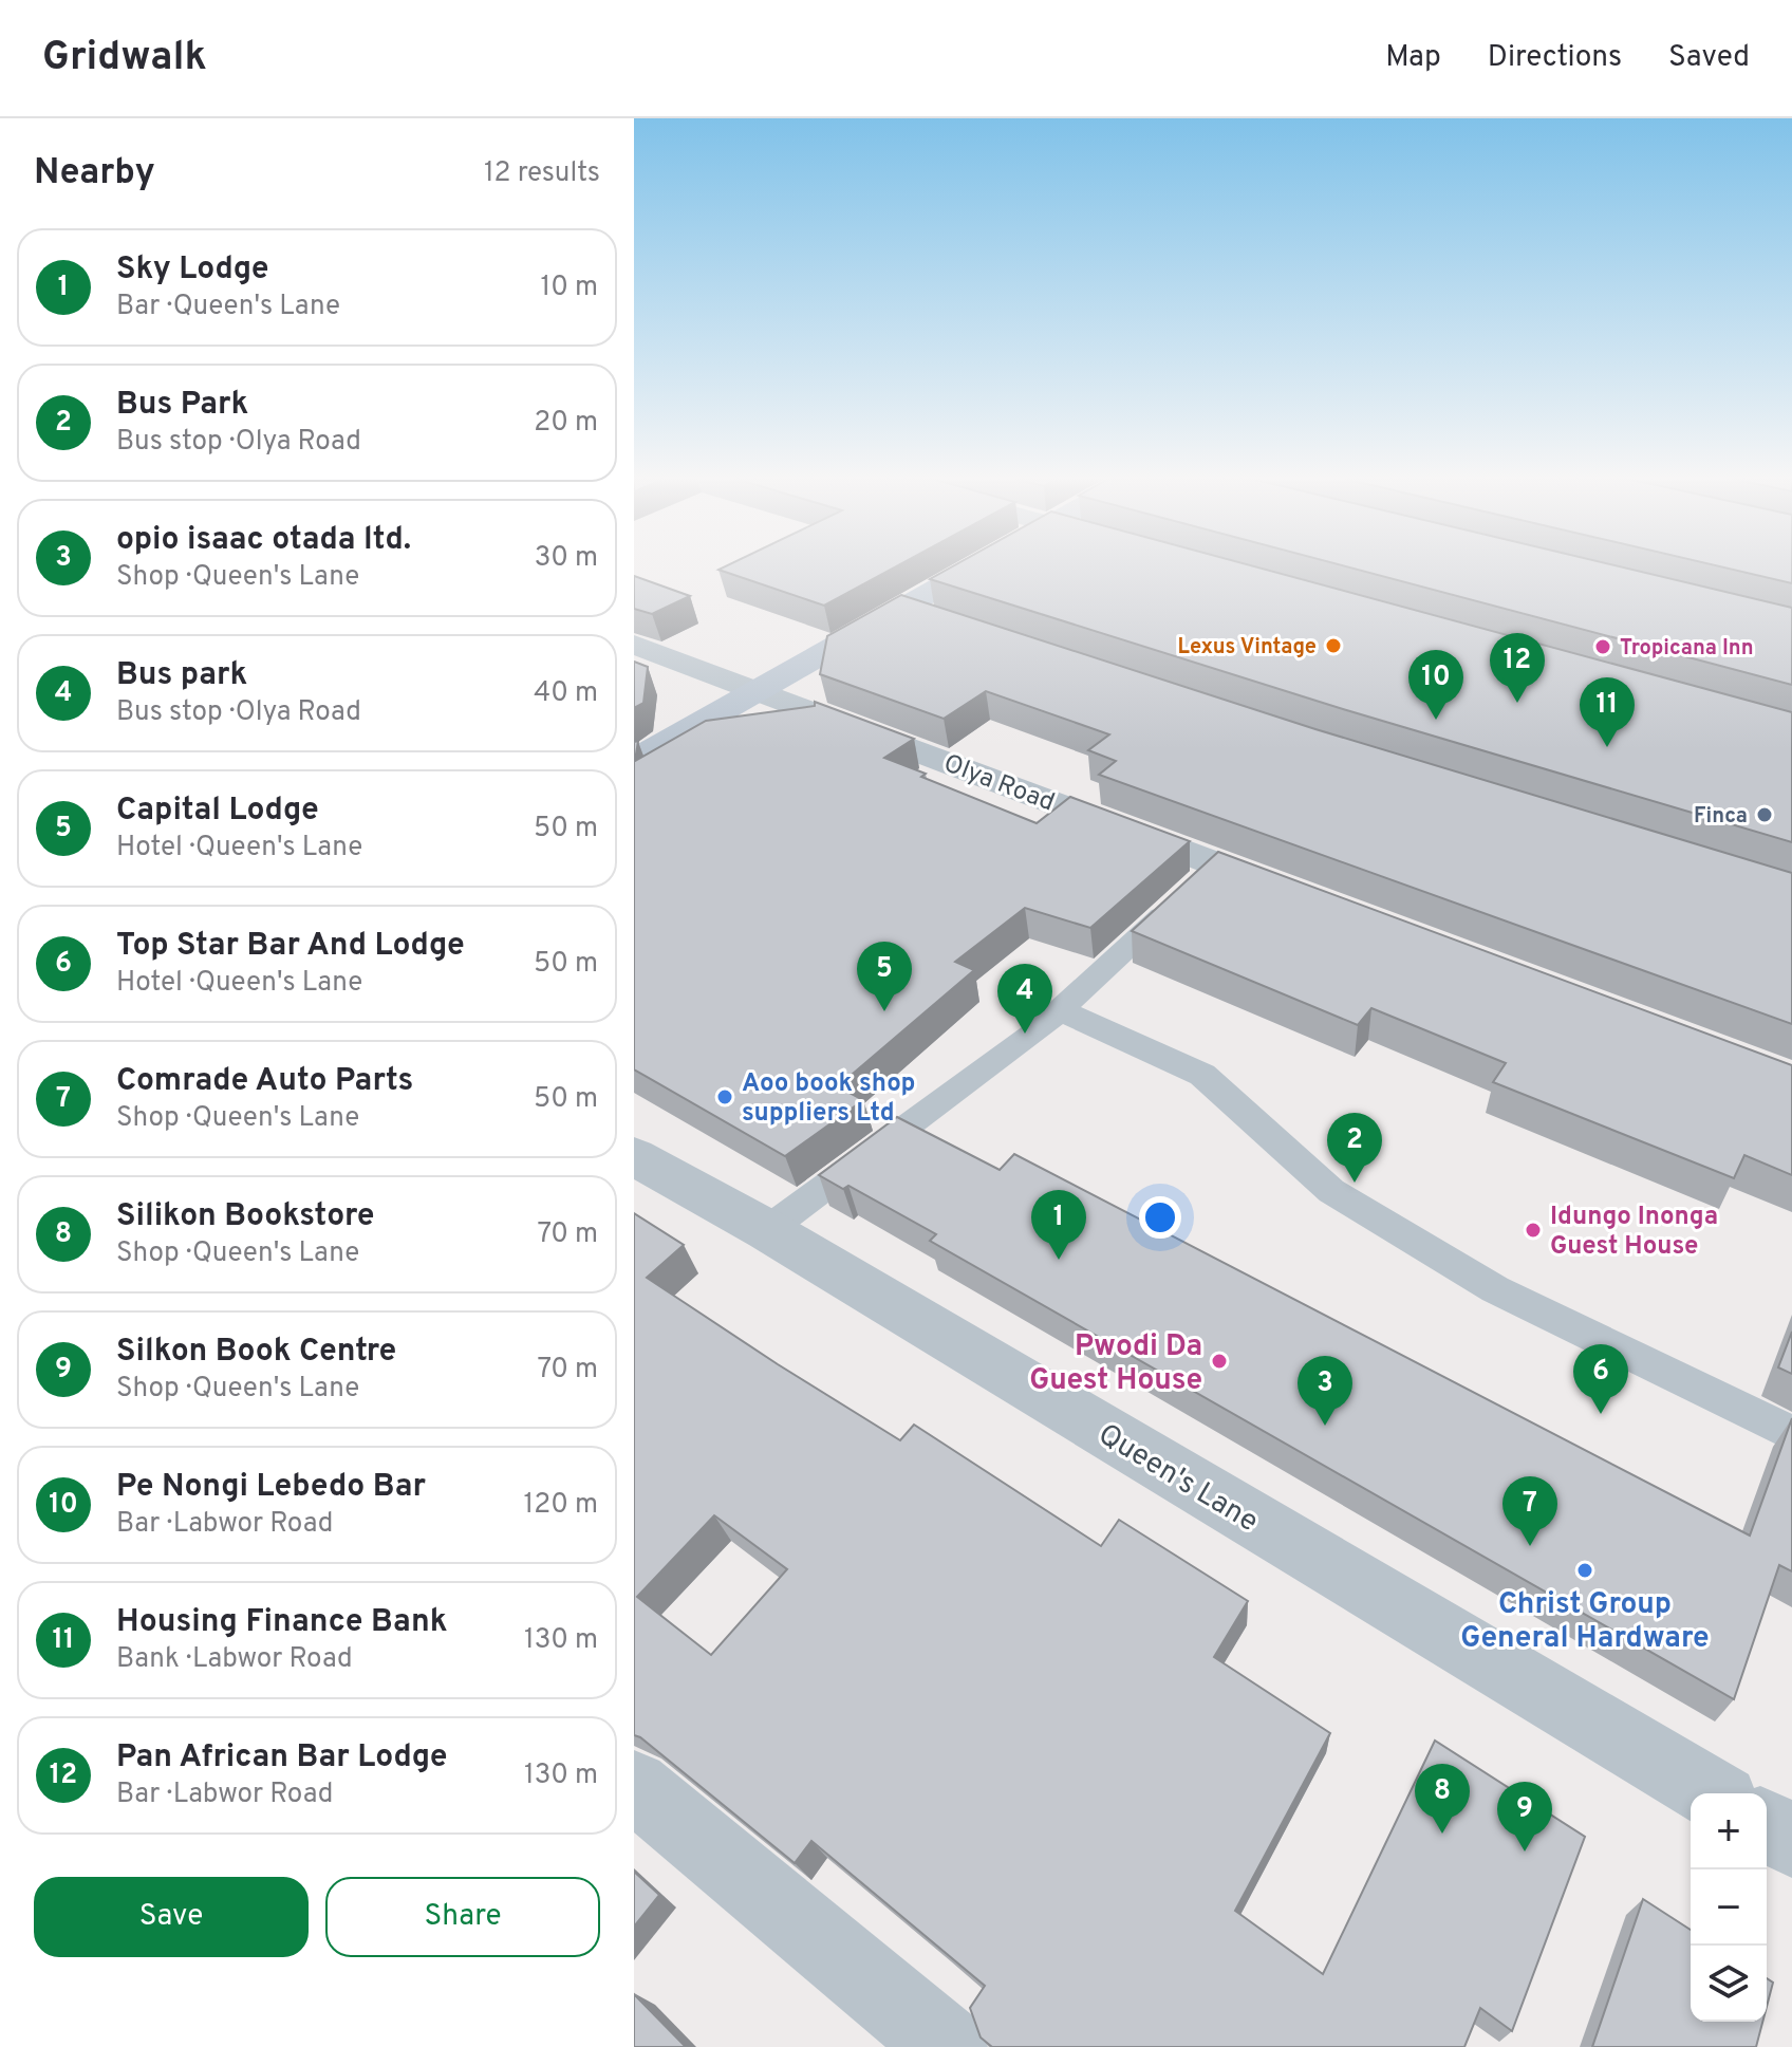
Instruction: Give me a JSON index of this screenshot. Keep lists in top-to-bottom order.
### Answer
{
  "streets": {
    "street": ["Olya Road", "Queen's Lane"]
  },
  "places": [
    "Lexus Vintage",
    "Tropicana Inn",
    "Finca",
    "Aoo book shop suppliers Ltd",
    "Idungo Inonga Guest House",
    "Pwodi Da Guest House",
    "Christ Group General Hardware"
  ],
  "page": {
    "header": "Gridwalk",
    "nav": ["Map", "Directions", "Saved"],
    "heading": ["Nearby", "12 results"],
    "list": [
      {
        "mark": "1",
        "name": "Sky Lodge",
        "note": "Bar · Queen's Lane",
        "value": "10 m"
      },
      {
        "mark": "2",
        "name": "Bus Park",
        "note": "Bus stop · Olya Road",
        "value": "20 m"
      },
      {
        "mark": "3",
        "name": "opio isaac otada ltd.",
        "note": "Shop · Queen's Lane",
        "value": "30 m"
      },
      {
        "mark": "4",
        "name": "Bus park",
        "note": "Bus stop · Olya Road",
        "value": "40 m"
      },
      {
        "mark": "5",
        "name": "Capital Lodge",
        "note": "Hotel · Queen's Lane",
        "value": "50 m"
      },
      {
        "mark": "6",
        "name": "Top Star Bar And Lodge",
        "note": "Hotel · Queen's Lane",
        "value": "50 m"
      },
      {
        "mark": "7",
        "name": "Comrade Auto Parts",
        "note": "Shop · Queen's Lane",
        "value": "50 m"
      },
      {
        "mark": "8",
        "name": "Silikon Bookstore",
        "note": "Shop · Queen's Lane",
        "value": "70 m"
      },
      {
        "mark": "9",
        "name": "Silkon Book Centre",
        "note": "Shop · Queen's Lane",
        "value": "70 m"
      },
      {
        "mark": "10",
        "name": "Pe Nongi Lebedo Bar",
        "note": "Bar · Labwor Road",
        "value": "120 m"
      },
      {
        "mark": "11",
        "name": "Housing Finance Bank",
        "note": "Bank · Labwor Road",
        "value": "130 m"
      },
      {
        "mark": "12",
        "name": "Pan African Bar Lodge",
        "note": "Bar · Labwor Road",
        "value": "130 m"
      }
    ],
    "pins": [
      "12",
      "10",
      "11",
      "5",
      "4",
      "2",
      "1",
      "6",
      "3",
      "7",
      "8",
      "9"
    ],
    "map_buttons": ["+", "−"],
    "buttons": ["Save", "Share"]
  }
}
